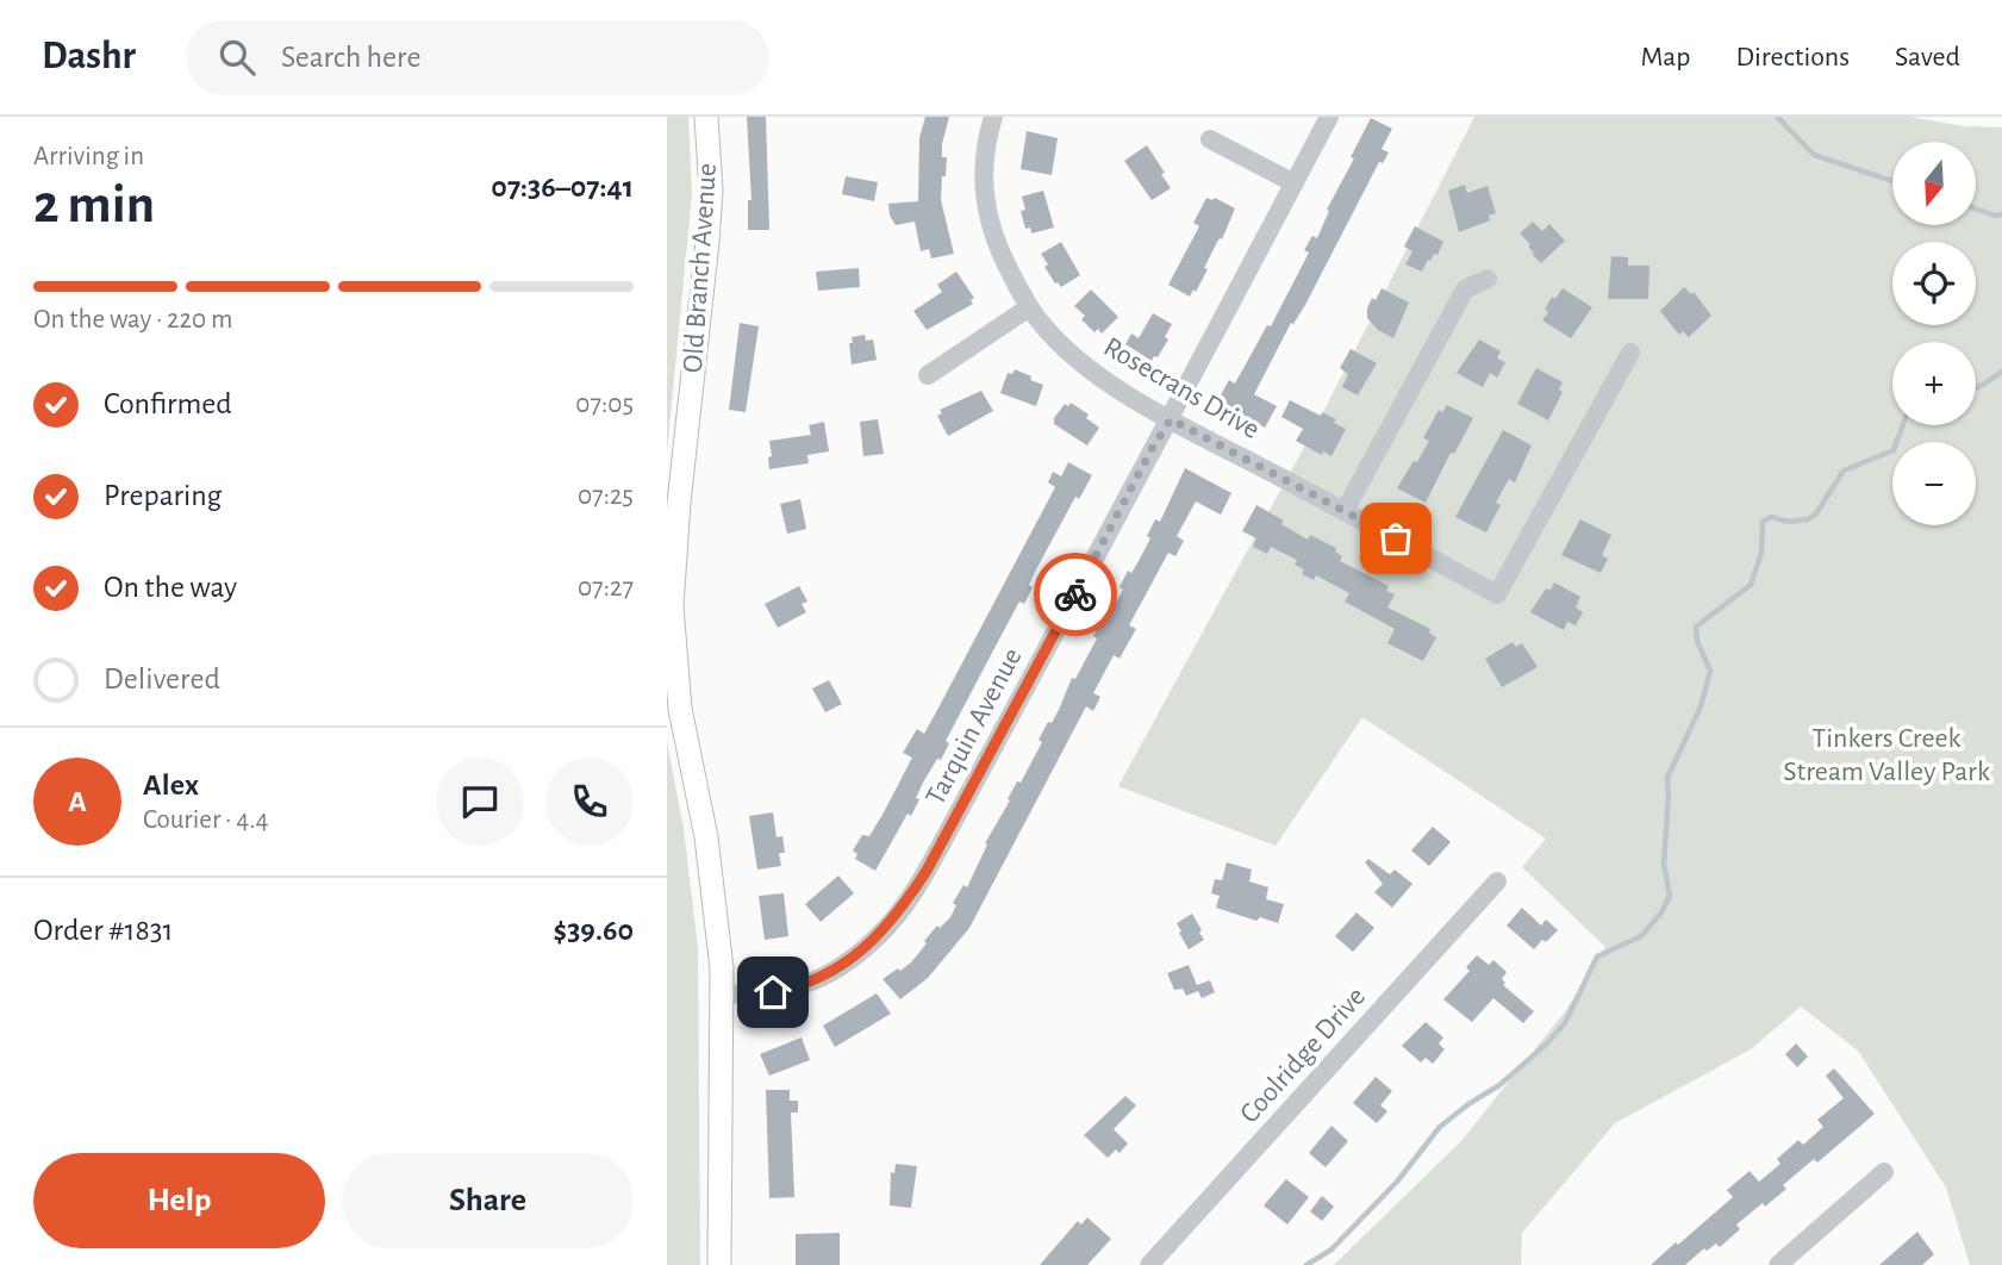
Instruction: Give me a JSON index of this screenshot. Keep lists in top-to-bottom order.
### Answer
{
  "streets": {
    "main road": ["Old Branch Avenue"],
    "street": ["Rosecrans Drive", "Tarquin Avenue", "Coolridge Drive"]
  },
  "crossings": [
    ["Old Branch Avenue", "Tarquin Avenue"],
    ["Rosecrans Drive", "Tarquin Avenue"]
  ],
  "parks": ["Tinkers Creek Stream Valley Park"],
  "north": "bottom",
  "page": {
    "header": "Dashr",
    "search": "Search here",
    "nav": ["Map", "Directions", "Saved"],
    "heading": ["2 min", "Arriving in", "07:36–07:41"],
    "panel": [
      "Alex",
      "Courier · 4.4",
      "Order #1831",
      "$39.60"
    ],
    "map_buttons": ["+", "−"],
    "bar": "On the way · 220 m",
    "list": [
      ["Confirmed", "07:05"],
      ["Preparing", "07:25"],
      ["On the way", "07:27"],
      "Delivered"
    ],
    "round": "A",
    "buttons": ["Help", "Share"]
  }
}
